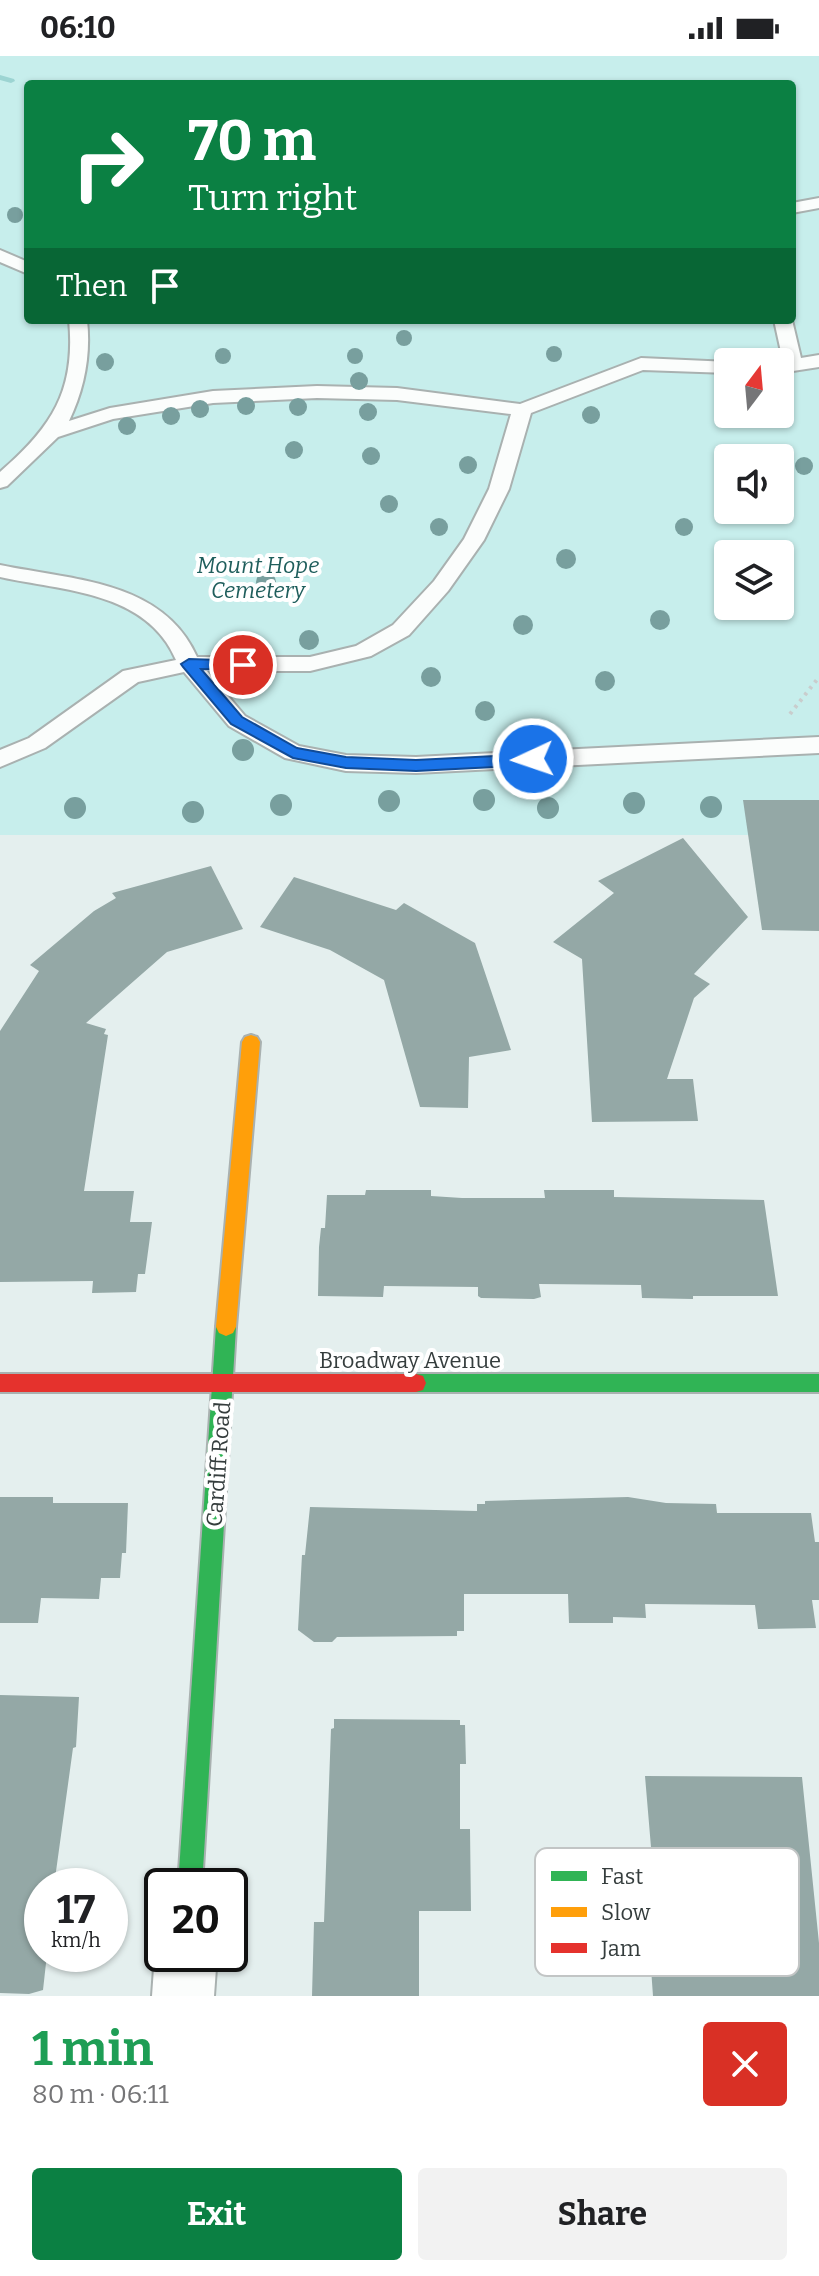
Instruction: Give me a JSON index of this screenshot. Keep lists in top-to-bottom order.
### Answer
{
  "streets": {
    "street": ["Broadway Avenue", "Cardiff Road"]
  },
  "crossings": [
    ["Broadway Avenue", "Cardiff Road"]
  ],
  "parks": ["Mount Hope Cemetery"],
  "legend": ["Fast", "Slow", "Jam"],
  "north": "top",
  "page": {
    "status": "06:10",
    "turn": ["70 m", "Turn right"],
    "then": "Then",
    "speed": "17 km/h",
    "limit": "20",
    "heading": ["1 min", "80 m · 06:11"],
    "buttons": ["Exit", "Share"]
  }
}
